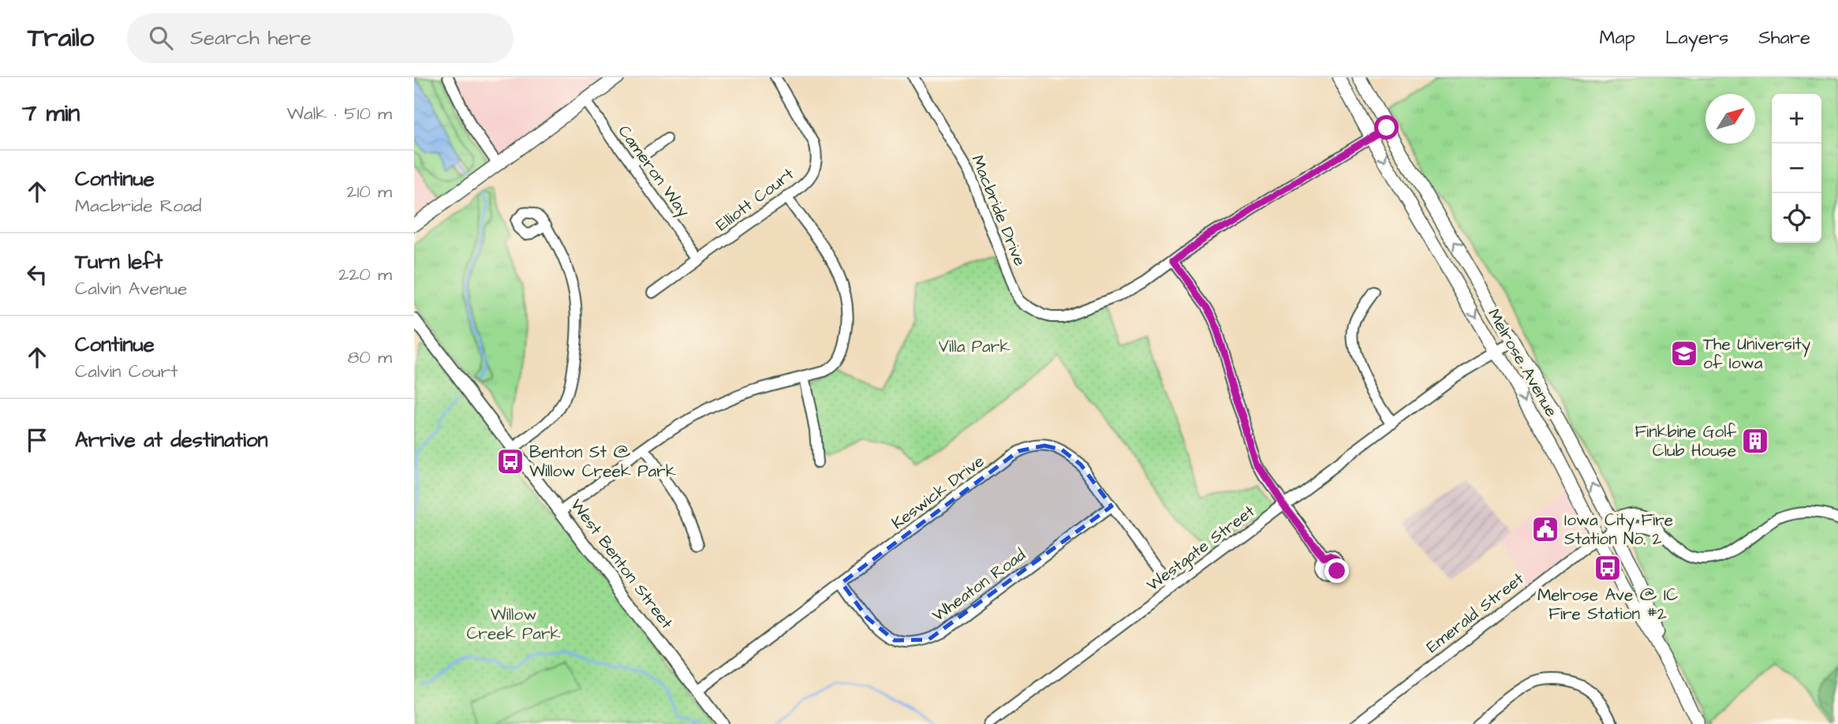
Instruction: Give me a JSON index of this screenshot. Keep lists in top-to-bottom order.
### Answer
{
  "streets": {
    "main road": ["Melrose Avenue"],
    "street": [
      "Cameron Way",
      "Elliott Court",
      "Macbride Drive",
      "Keswick Drive",
      "Westgate Street",
      "West Benton Street",
      "Wheaton Road",
      "Emerald Street"
    ]
  },
  "crossings": [
    ["Cameron Way", "Elliott Court"],
    ["Melrose Avenue", "Westgate Street"],
    ["Melrose Avenue", "Emerald Street"],
    ["Keswick Drive", "Westgate Street"],
    ["Keswick Drive", "West Benton Street"],
    ["Keswick Drive", "Wheaton Road"]
  ],
  "parks": ["Villa Park", "Willow Creek Park"],
  "places": {
    "school or university": ["The University of Iowa"],
    "building": ["Finkbine Golf Club House"],
    "bus stop": ["Benton St @ Willow Creek Park", "Melrose Ave @ IC Fire Station #2"],
    "public building": ["Iowa City Fire Station No. 2"]
  },
  "north": "top right",
  "page": {
    "header": "Trailo",
    "search": "Search here",
    "nav": ["Map", "Layers", "Share"],
    "heading": ["7 min", "Walk · 510 m"],
    "map_buttons": ["+", "−"],
    "list": [
      ["Continue", "Macbride Road", "210 m"],
      ["Turn left", "Calvin Avenue", "220 m"],
      ["Continue", "Calvin Court", "80 m"],
      "Arrive at destination"
    ]
  }
}
